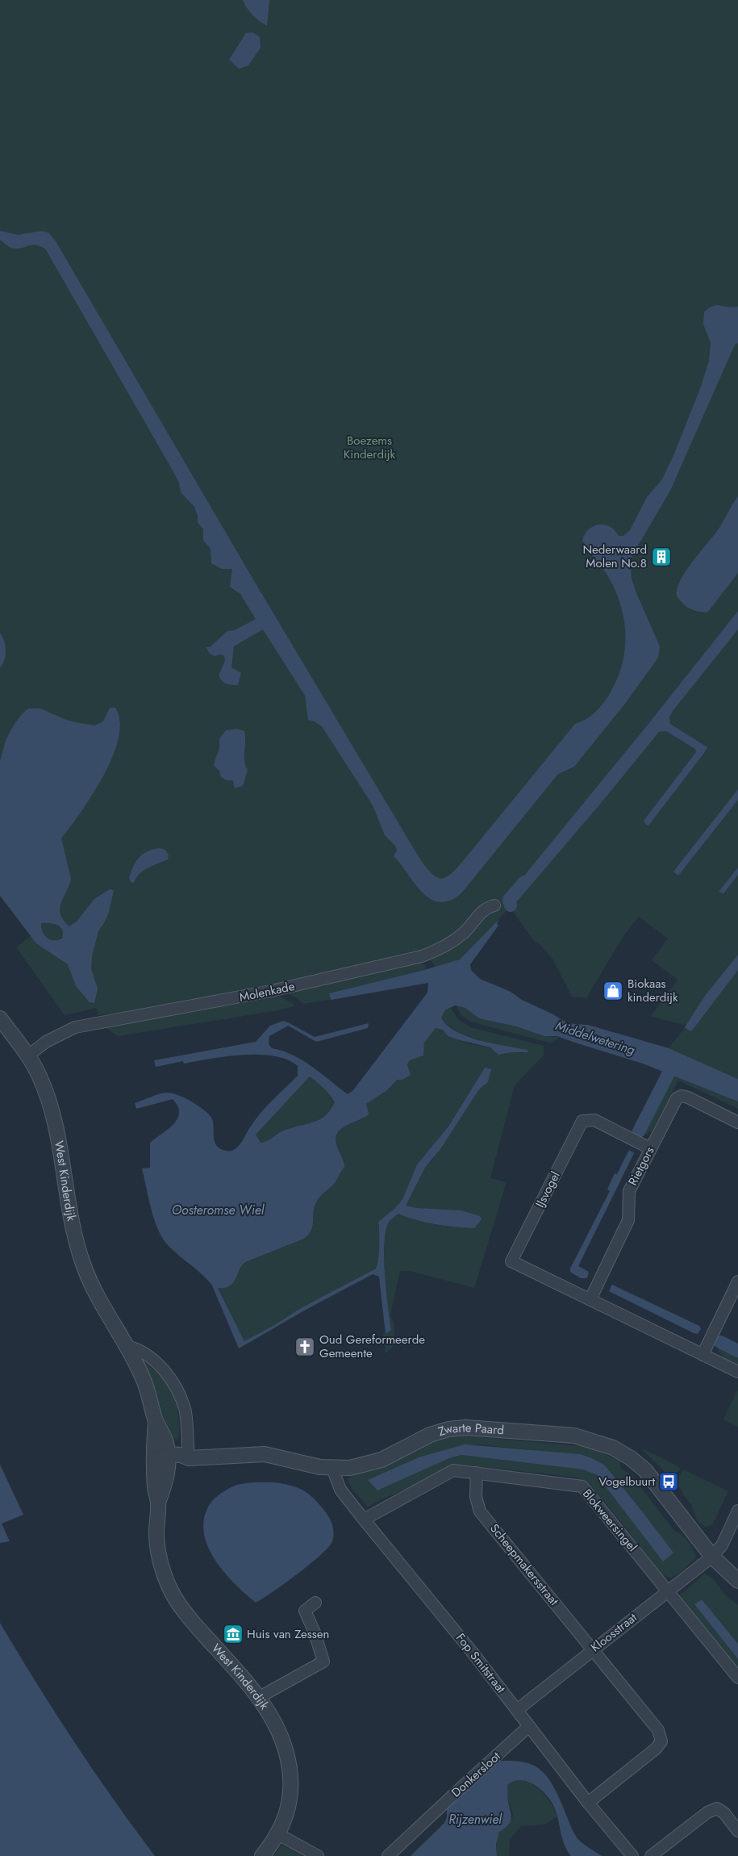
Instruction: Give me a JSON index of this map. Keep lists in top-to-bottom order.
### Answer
{
  "streets": {
    "street": [
      "Molenkade",
      "Rietgors",
      "West Kinderdijk",
      "IJsvogel",
      "Zwarte Paard",
      "Blokweersingel",
      "Scheepmakersstraat",
      "Kloosstraat",
      "Fop Smitstraat",
      "Donkersloot"
    ]
  },
  "crossings": [
    ["Molenkade", "West Kinderdijk"],
    ["Rietgors", "IJsvogel"],
    ["West Kinderdijk", "Zwarte Paard"],
    ["Zwarte Paard", "Kloosstraat"],
    ["Zwarte Paard", "Fop Smitstraat"],
    ["Blokweersingel", "Scheepmakersstraat"],
    ["Blokweersingel", "Kloosstraat"],
    ["Blokweersingel", "Fop Smitstraat"],
    ["Scheepmakersstraat", "Kloosstraat"],
    ["Scheepmakersstraat", "Fop Smitstraat"],
    ["Kloosstraat", "Fop Smitstraat"],
    ["Fop Smitstraat", "Donkersloot"]
  ],
  "water": ["Middelwetering", "Oosteromse Wiel", "Rijzenwiel"],
  "parks": ["Boezems Kinderdijk"],
  "places": {
    "building": ["Nederwaard Molen No.8"],
    "shop": ["Biokaas kinderdijk"],
    "church": ["Oud Gereformeerde Gemeente"],
    "bus stop": ["Vogelbuurt"],
    "museum": ["Huis van Zessen"]
  }
}
